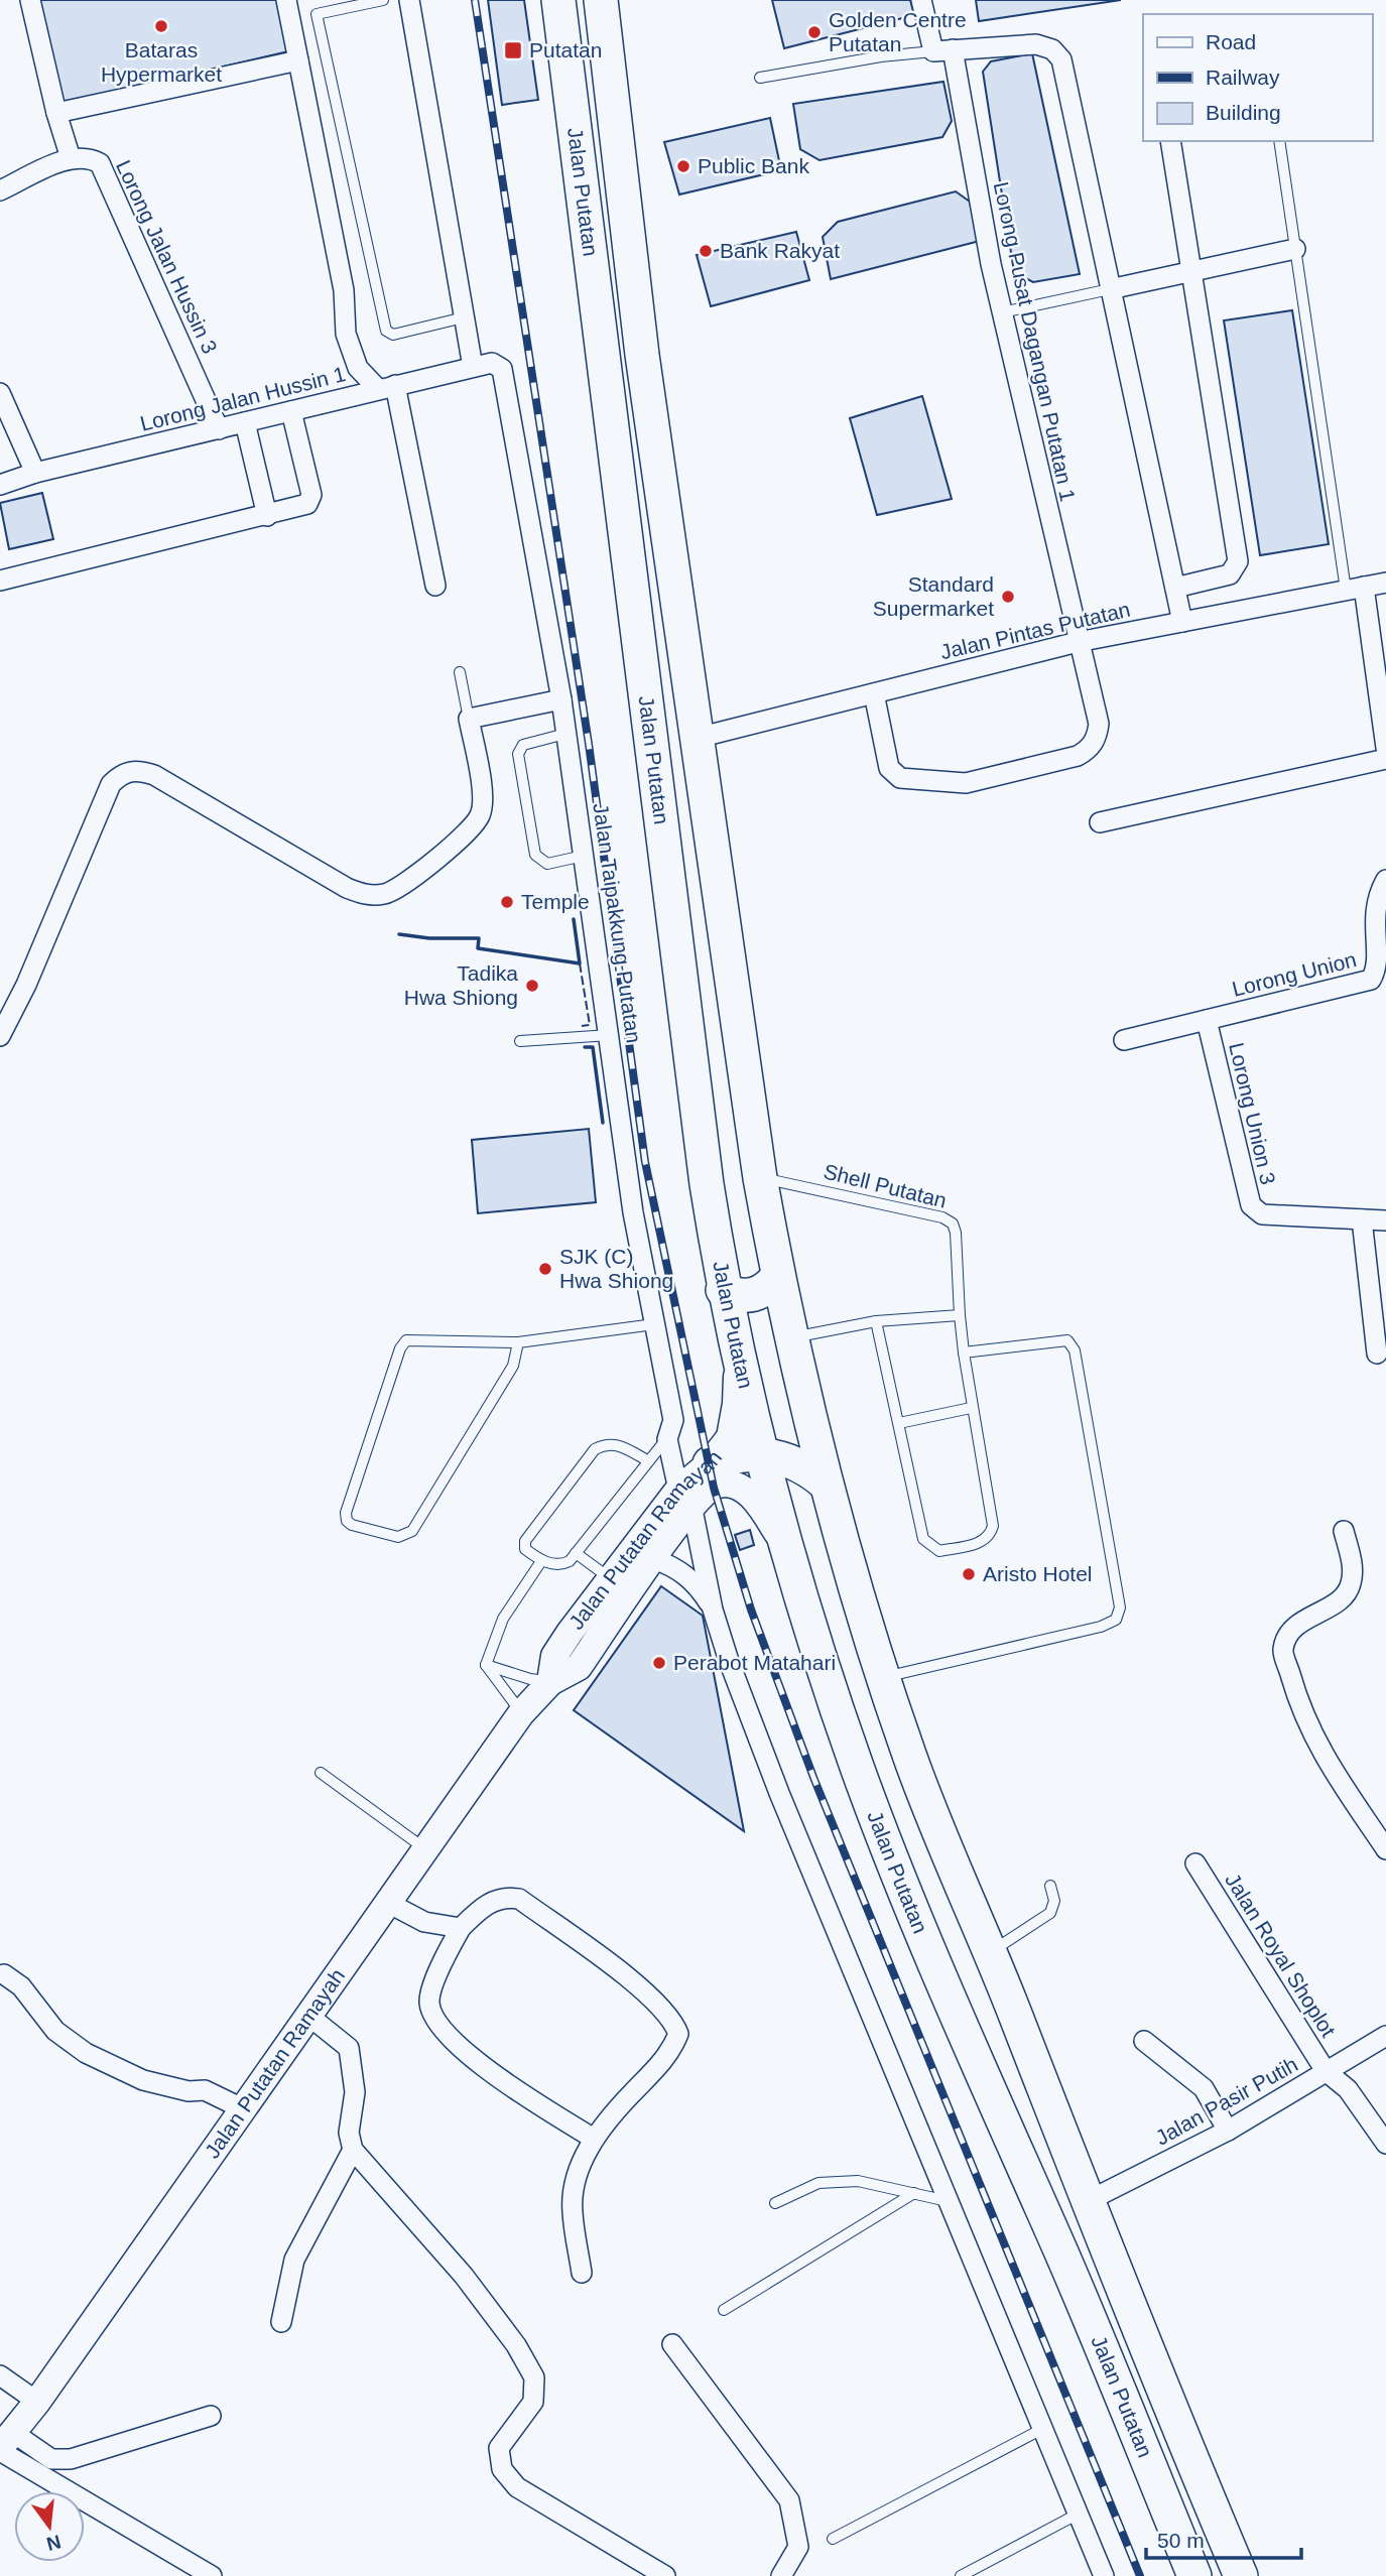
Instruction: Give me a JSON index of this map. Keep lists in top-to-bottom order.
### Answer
{
  "streets": {
    "highway": ["Jalan Putatan"],
    "main road": ["Jalan Putatan Ramayah"],
    "street": [
      "Lorong Jalan Hussin 3",
      "Lorong Pusat Dagangan Putatan 1",
      "Lorong Jalan Hussin 1",
      "Jalan Pintas Putatan",
      "Jalan Taipakkung Putatan",
      "Lorong Union",
      "Lorong Union 3",
      "Jalan Royal Shoplot",
      "Jalan Pasir Putih"
    ],
    "lane": ["Shell Putatan"]
  },
  "crossings": [
    ["Jalan Putatan", "Jalan Pintas Putatan"],
    ["Jalan Putatan", "Shell Putatan"],
    ["Jalan Putatan", "Jalan Putatan Ramayah"],
    ["Jalan Putatan", "Jalan Pasir Putih"],
    ["Lorong Jalan Hussin 3", "Lorong Jalan Hussin 1"],
    ["Lorong Pusat Dagangan Putatan 1", "Jalan Pintas Putatan"],
    ["Lorong Jalan Hussin 1", "Jalan Taipakkung Putatan"],
    ["Jalan Taipakkung Putatan", "Jalan Putatan Ramayah"],
    ["Lorong Union", "Lorong Union 3"],
    ["Jalan Royal Shoplot", "Jalan Pasir Putih"]
  ],
  "places": {
    "other": [
      "Bataras Hypermarket",
      "Golden Centre Putatan",
      "Public Bank",
      "Bank Rakyat",
      "Standard Supermarket",
      "Temple",
      "Tadika Hwa Shiong",
      "SJK (C) Hwa Shiong",
      "Aristo Hotel",
      "Perabot Matahari"
    ],
    "transit": ["Putatan"]
  },
  "legend": ["Road", "Railway", "Building"],
  "scale_bar": "50 m",
  "north": "bottom"
}
